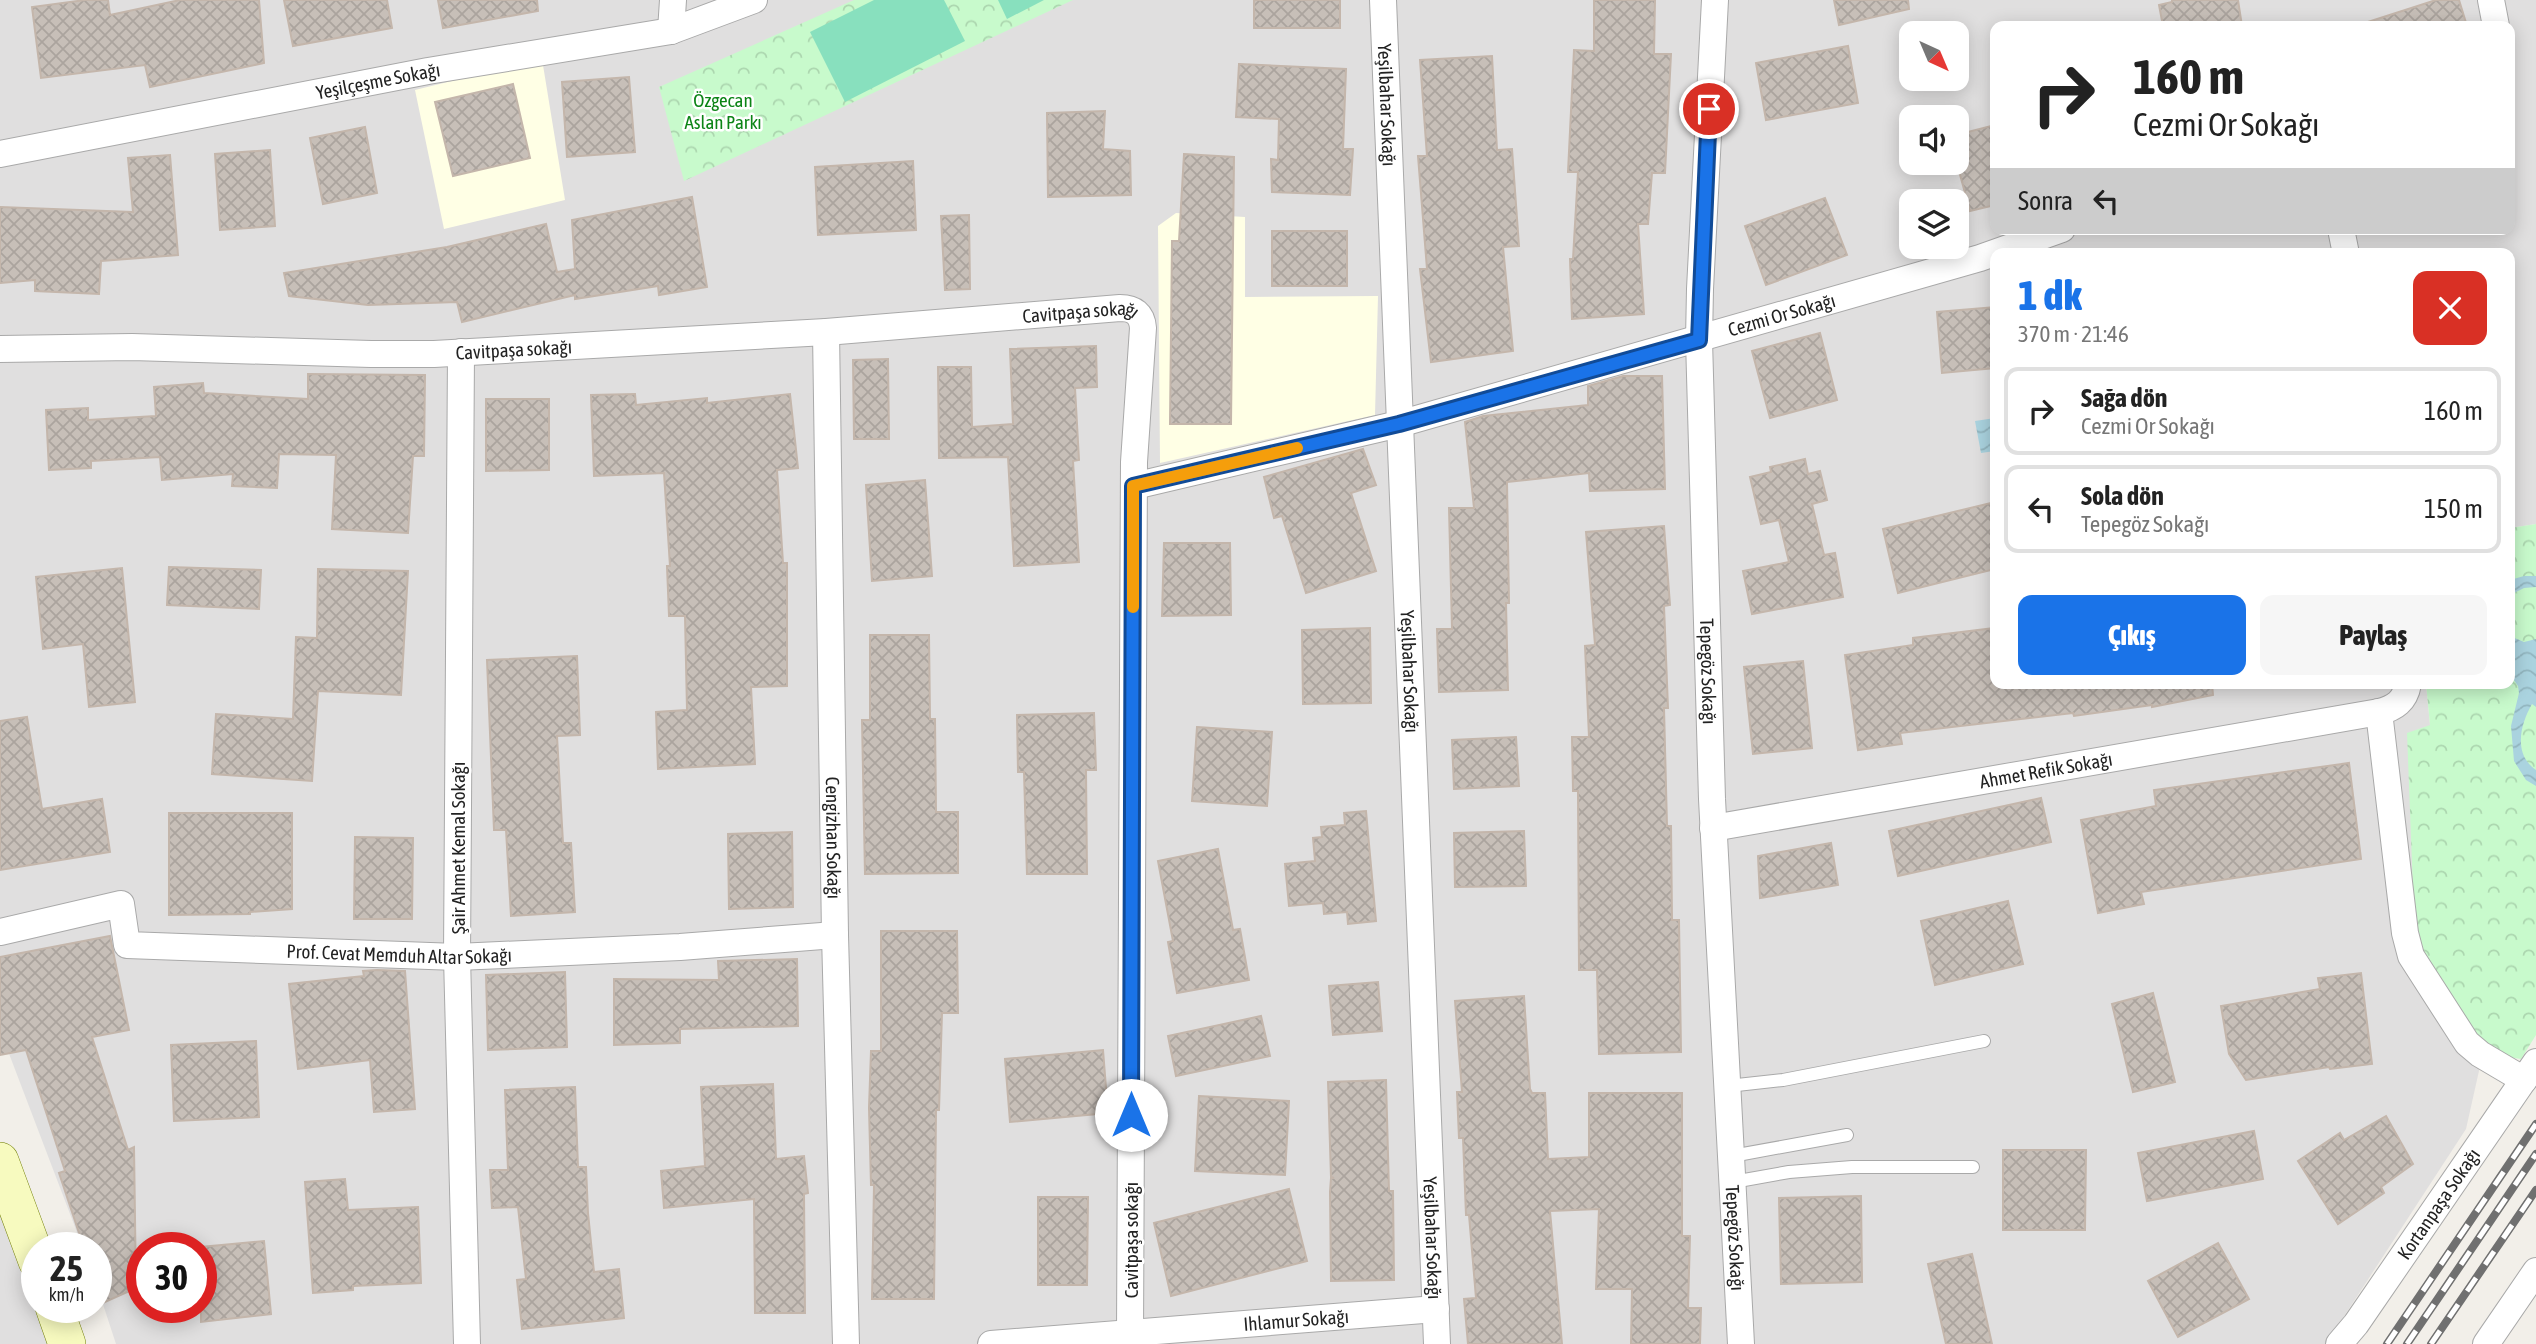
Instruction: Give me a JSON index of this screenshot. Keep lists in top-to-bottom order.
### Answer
{
  "streets": {
    "street": [
      "Yeşilçeşme Sokağı",
      "Yeşilbahar Sokağı",
      "Cezmi Or Sokağı",
      "Cavitpaşa sokağı",
      "Tepegöz Sokağı",
      "Ahmet Refik Sokağı",
      "Cengizhan Sokağı",
      "Şair Ahmet Kemal Sokağı",
      "Prof. Cevat Memduh Altar Sokağı",
      "Kortanpaşa Sokağı",
      "Ihlamur Sokağı"
    ]
  },
  "crossings": [
    ["Yeşilbahar Sokağı", "Cezmi Or Sokağı"],
    ["Yeşilbahar Sokağı", "Ihlamur Sokağı"],
    ["Cezmi Or Sokağı", "Cavitpaşa sokağı"],
    ["Cezmi Or Sokağı", "Tepegöz Sokağı"],
    ["Cavitpaşa sokağı", "Cengizhan Sokağı"],
    ["Cavitpaşa sokağı", "Şair Ahmet Kemal Sokağı"],
    ["Cavitpaşa sokağı", "Ihlamur Sokağı"],
    ["Tepegöz Sokağı", "Ahmet Refik Sokağı"],
    ["Cengizhan Sokağı", "Prof. Cevat Memduh Altar Sokağı"],
    ["Şair Ahmet Kemal Sokağı", "Prof. Cevat Memduh Altar Sokağı"]
  ],
  "parks": ["Özgecan Aslan Parkı"],
  "north": "bottom right",
  "page": {
    "turn": ["160 m", "Cezmi Or Sokağı"],
    "then": "Sonra",
    "heading": ["1 dk", "370 m · 21:46"],
    "list": [
      {
        "name": "Sağa dön",
        "note": "Cezmi Or Sokağı",
        "value": "160 m"
      },
      {
        "name": "Sola dön",
        "note": "Tepegöz Sokağı",
        "value": "150 m"
      }
    ],
    "buttons": ["Çıkış", "Paylaş"],
    "speed": "25 km/h",
    "limit": "30"
  }
}
